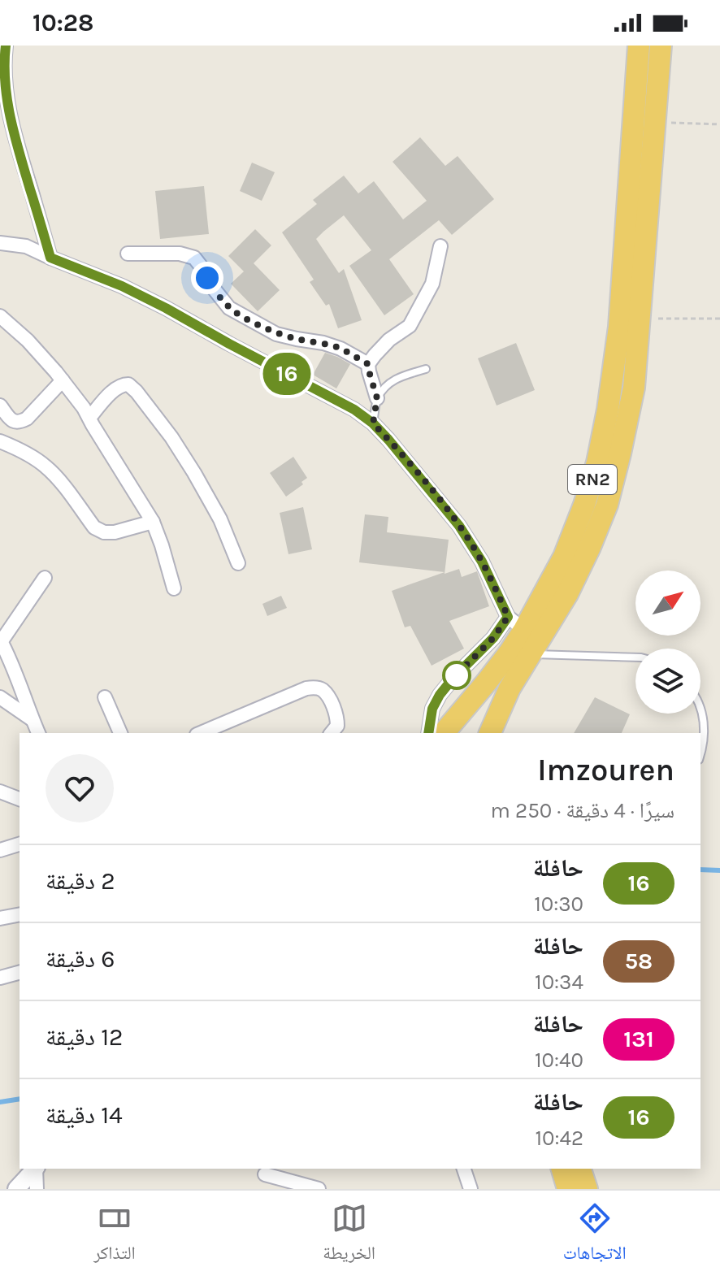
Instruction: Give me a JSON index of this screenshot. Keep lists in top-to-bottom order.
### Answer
{
  "streets": {
    "highway": ["RN2"]
  },
  "lines": ["bus line 16"],
  "north": "top right",
  "page": {
    "status": "10:28",
    "on_map": "16",
    "heading": ["Imzouren", "سيرًا · 4 دقيقة · 250 m"],
    "list": [
      {
        "mark": "16",
        "name": "حافلة",
        "note": "10:30",
        "value": "2 دقيقة"
      },
      {
        "mark": "58",
        "name": "حافلة",
        "note": "10:34",
        "value": "6 دقيقة"
      },
      {
        "mark": "131",
        "name": "حافلة",
        "note": "10:40",
        "value": "12 دقيقة"
      },
      {
        "mark": "16",
        "name": "حافلة",
        "note": "10:42",
        "value": "14 دقيقة"
      }
    ],
    "tabs": ["الاتجاهات", "الخريطة", "التذاكر"]
  }
}
